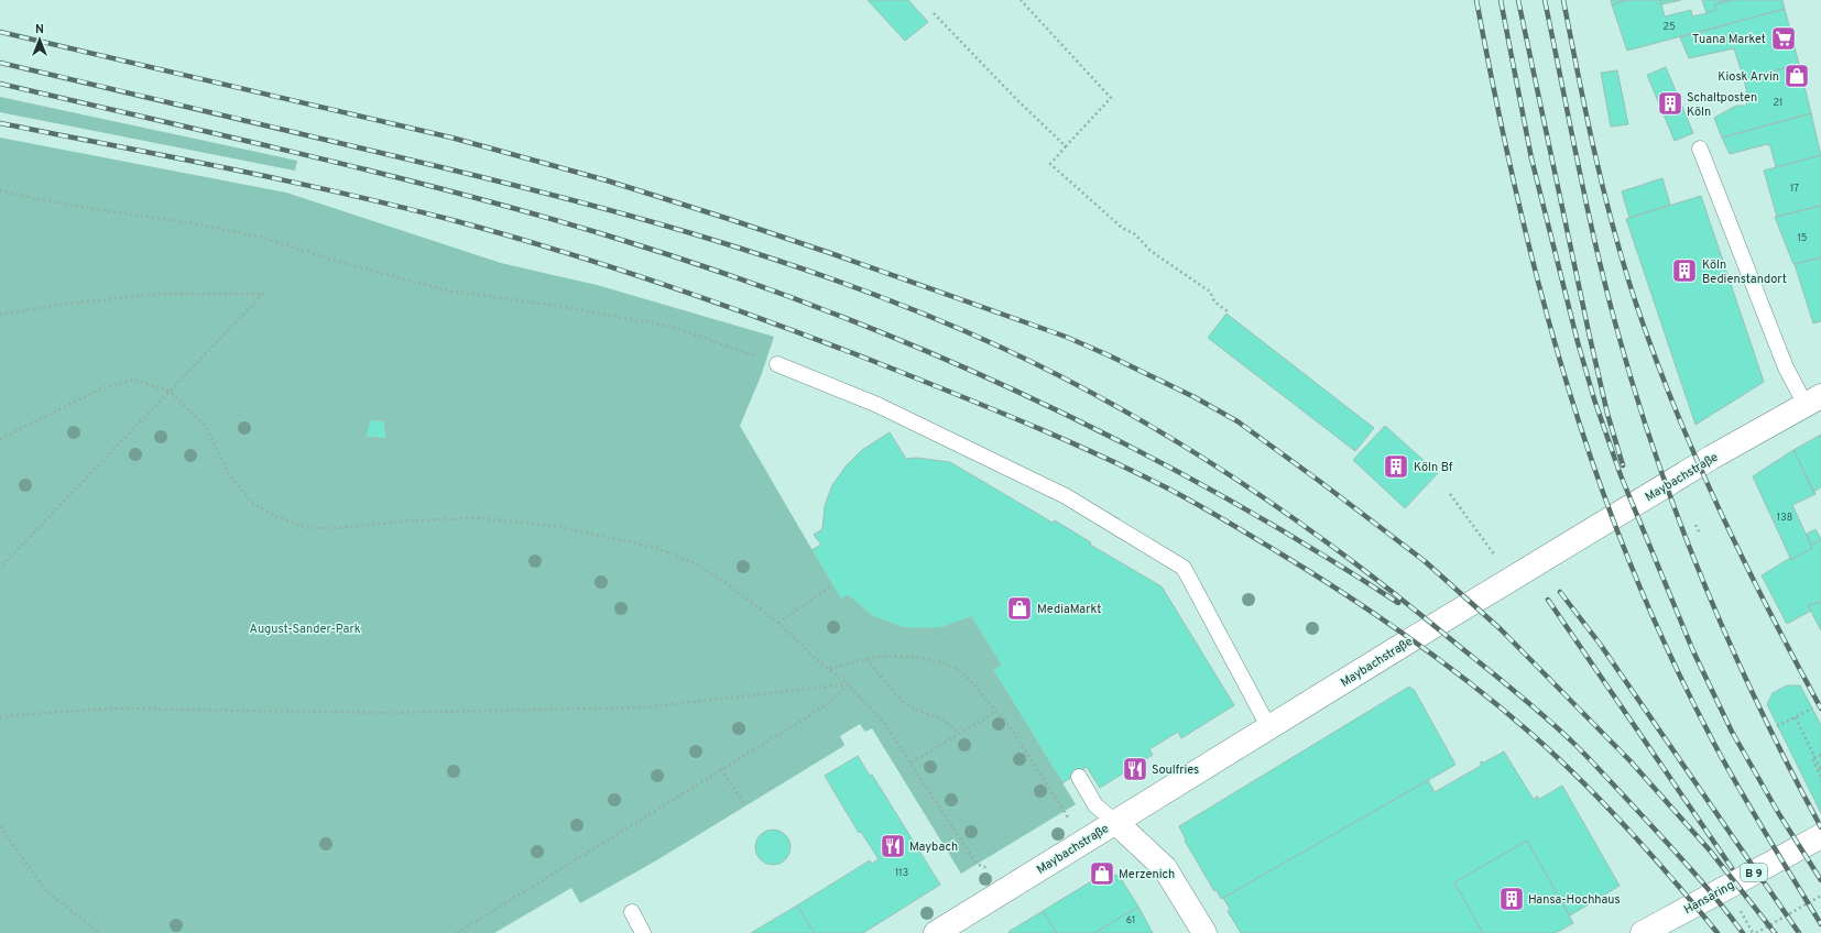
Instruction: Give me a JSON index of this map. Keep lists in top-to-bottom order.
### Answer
{
  "streets": {
    "street": ["Maybachstraße", "B 9", "Hansaring"]
  },
  "parks": ["August-Sander-Park"],
  "places": {
    "supermarket": ["Tuana Market"],
    "shop": ["Kiosk Arvin", "MediaMarkt", "Merzenich"],
    "building": [
      "Schaltposten Köln",
      "Köln Bedienstandort",
      "Köln Bf",
      "Hansa-Hochhaus"
    ],
    "restaurant": ["Soulfries", "Maybach"]
  },
  "house_numbers": [
    "25",
    "21",
    "17",
    "15",
    "138",
    "113",
    "61"
  ],
  "north": "top"
}
